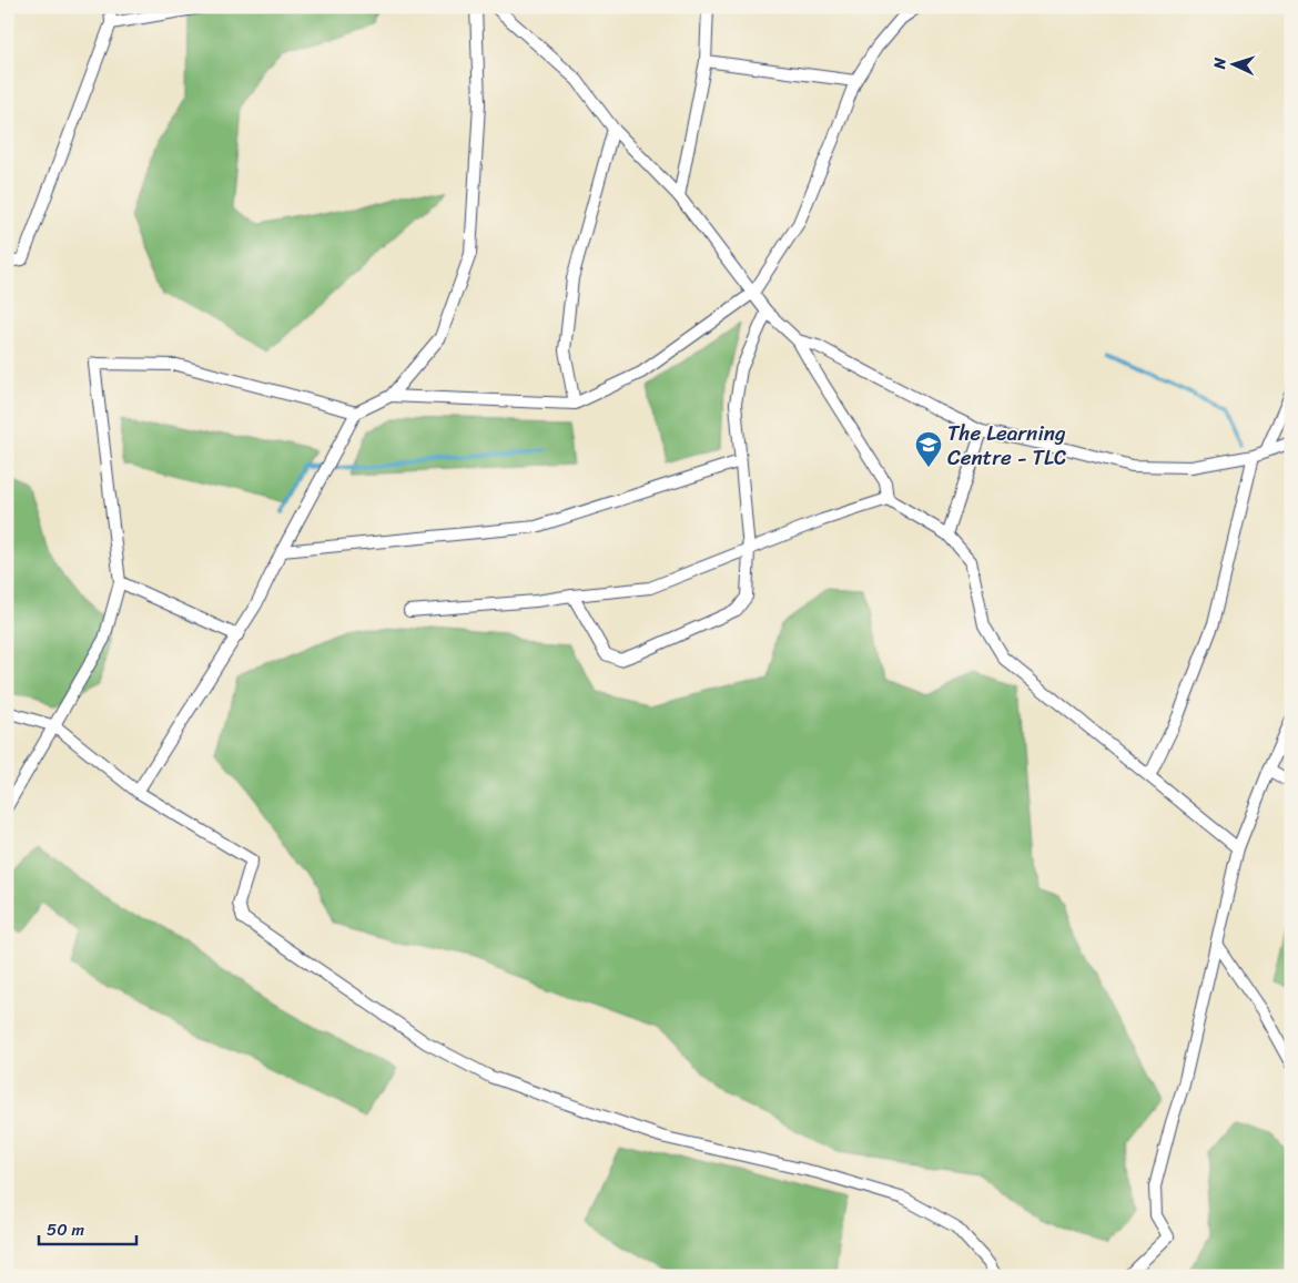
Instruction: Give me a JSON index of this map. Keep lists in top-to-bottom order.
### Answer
{
  "places": {
    "school or university": ["The Learning Centre - TLC"]
  },
  "scale_bar": "50 m",
  "north": "left"
}
